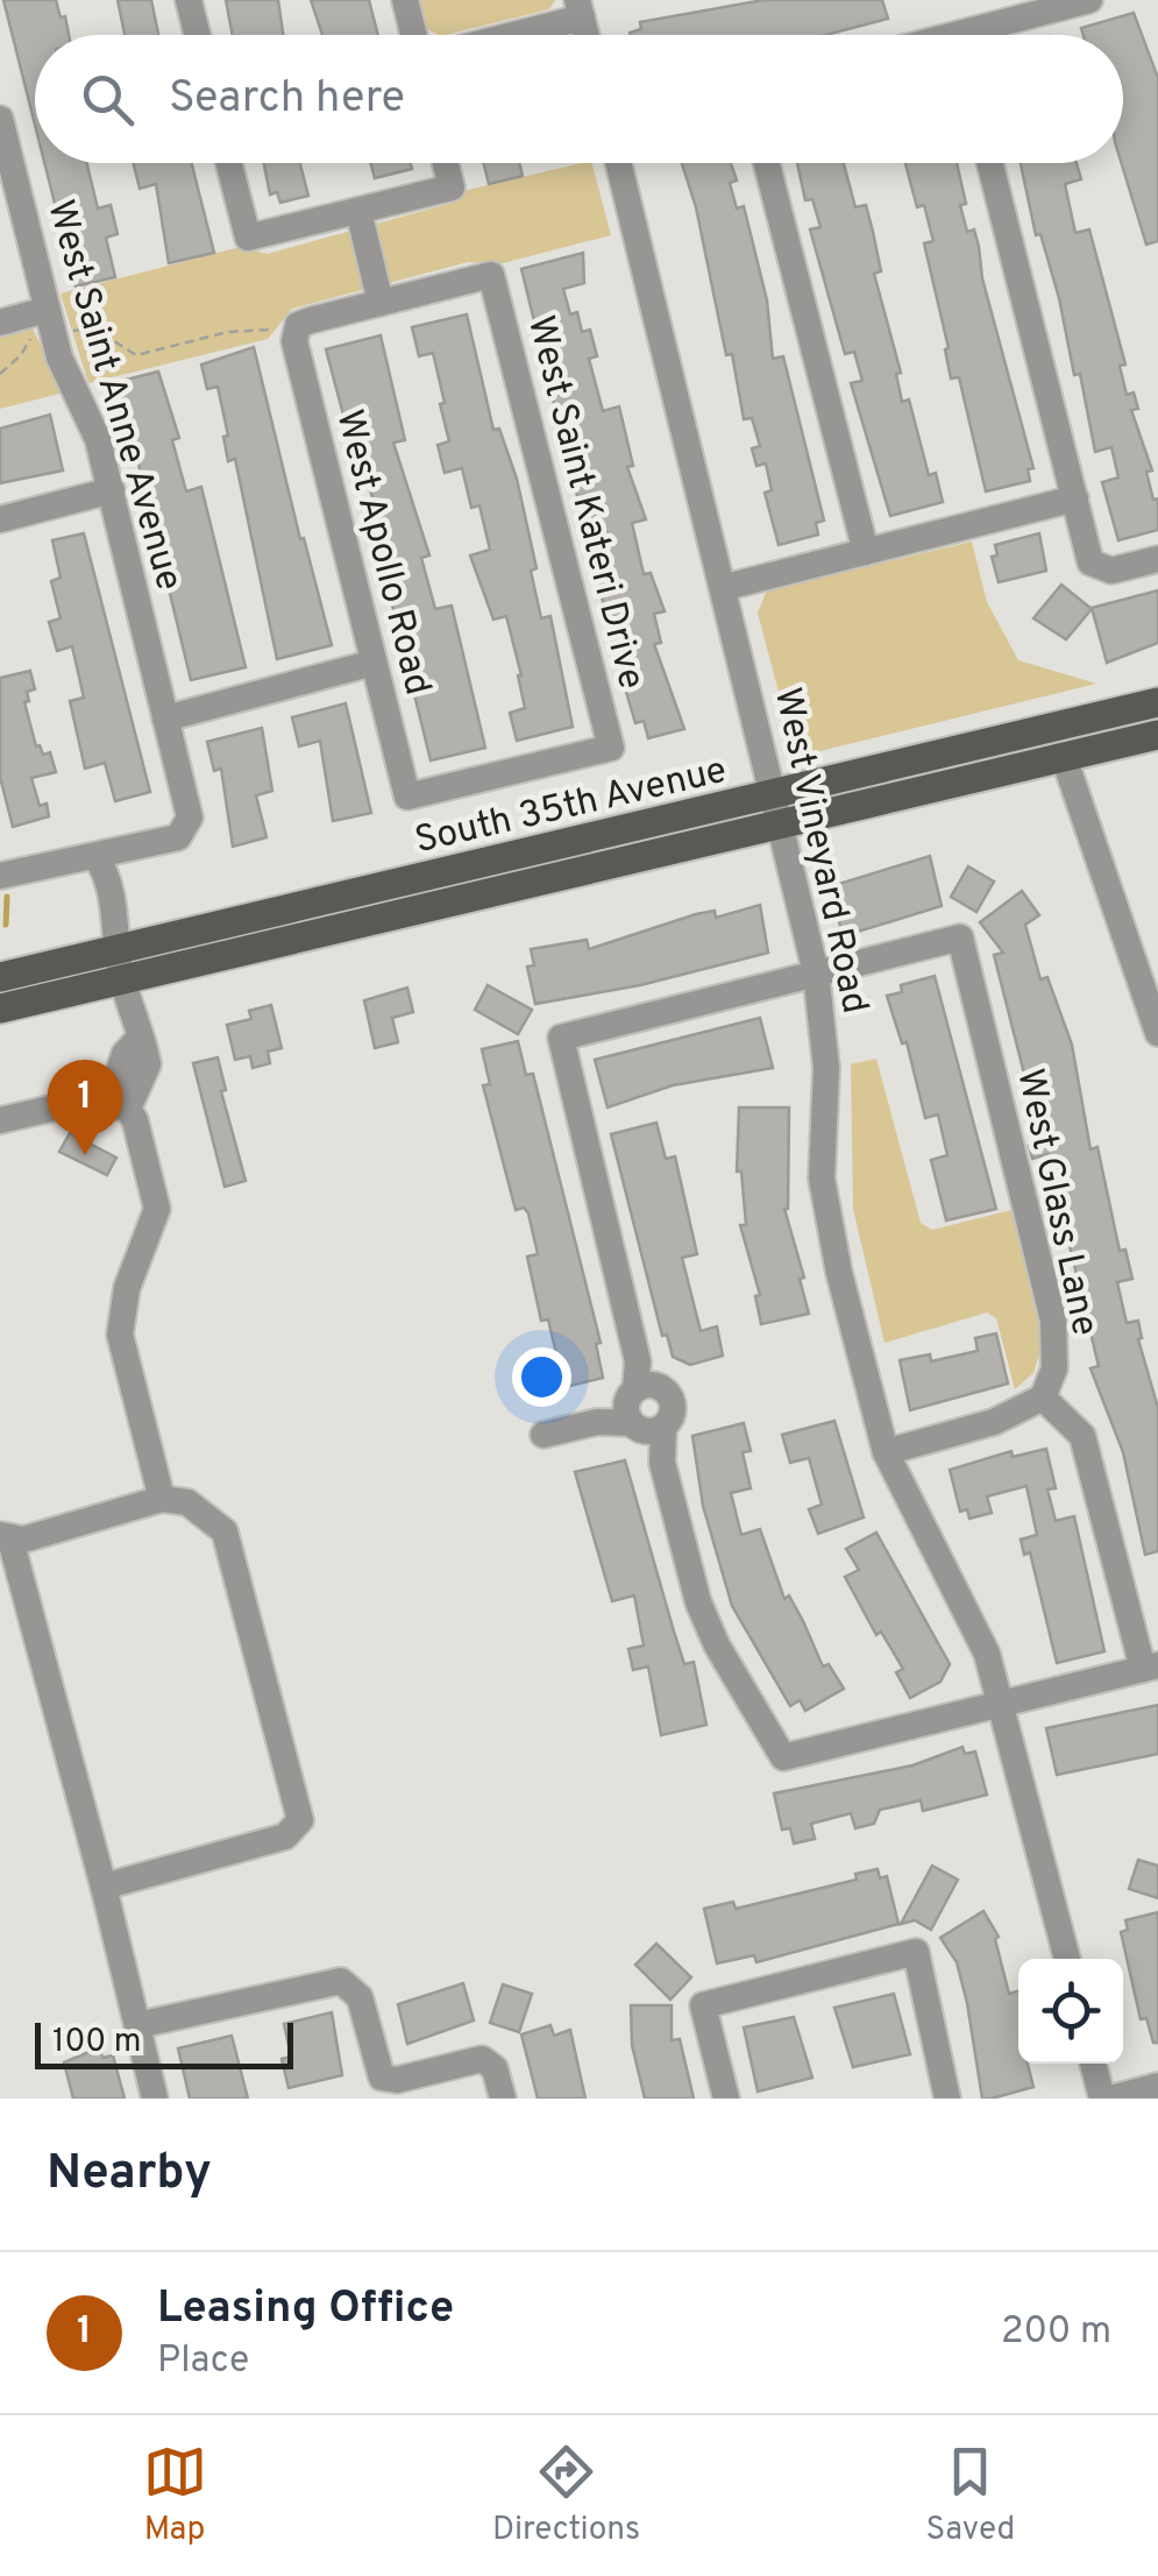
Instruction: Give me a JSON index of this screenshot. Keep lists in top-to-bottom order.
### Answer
{
  "streets": {
    "main road": ["South 35th Avenue"],
    "street": [
      "West Saint Anne Avenue",
      "West Saint Kateri Drive",
      "West Apollo Road",
      "West Vineyard Road",
      "West Glass Lane"
    ]
  },
  "crossings": [
    ["West Saint Kateri Drive", "West Apollo Road"],
    ["South 35th Avenue", "West Vineyard Road"],
    ["West Vineyard Road", "West Glass Lane"]
  ],
  "scale_bar": "100 m",
  "page": {
    "search": "Search here",
    "pins": "1",
    "scale": "100 m",
    "heading": "Nearby",
    "list": [
      {
        "mark": "1",
        "name": "Leasing Office",
        "note": "Place",
        "value": "200 m"
      }
    ],
    "nav": ["Map", "Directions", "Saved"]
  }
}
